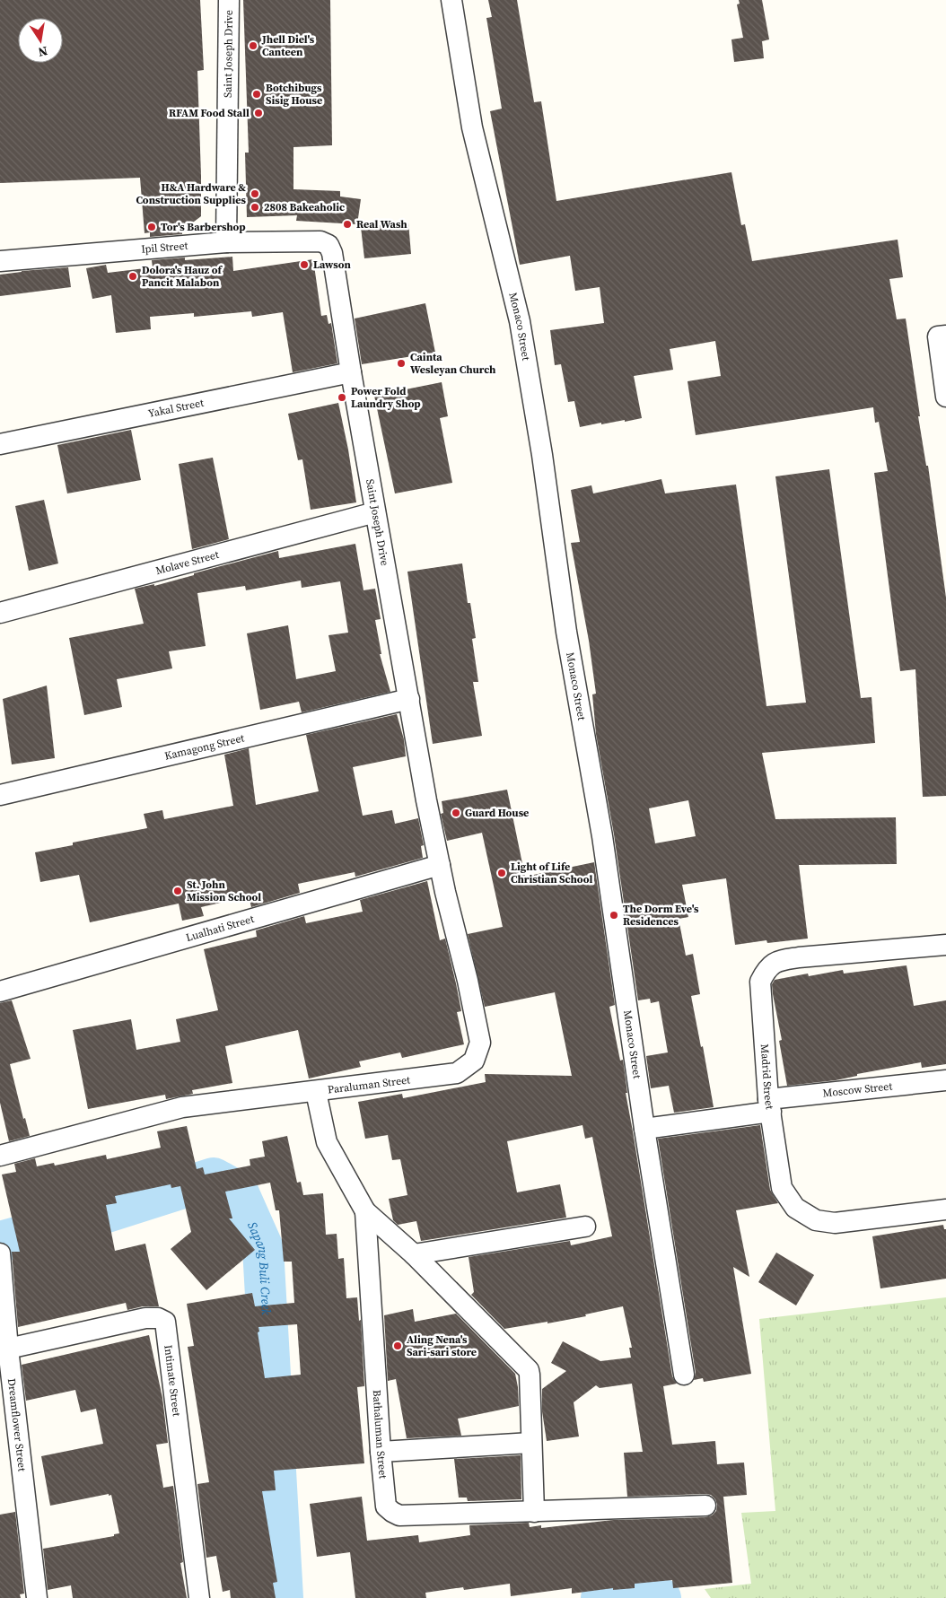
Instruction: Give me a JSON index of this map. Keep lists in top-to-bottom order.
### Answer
{
  "streets": {
    "street": [
      "Saint Joseph Drive",
      "Ipil Street",
      "Monaco Street",
      "Yakal Street",
      "Molave Street",
      "Kamagong Street",
      "Lualhati Street",
      "Madrid Street",
      "Paraluman Street",
      "Moscow Street",
      "Intimate Street",
      "Dreamflower Street",
      "Bathaluman Street"
    ]
  },
  "crossings": [
    ["Saint Joseph Drive", "Ipil Street"],
    ["Saint Joseph Drive", "Yakal Street"],
    ["Saint Joseph Drive", "Molave Street"],
    ["Saint Joseph Drive", "Kamagong Street"],
    ["Saint Joseph Drive", "Paraluman Street"],
    ["Monaco Street", "Moscow Street"],
    ["Lualhati Street", "Paraluman Street"],
    ["Madrid Street", "Moscow Street"],
    ["Paraluman Street", "Bathaluman Street"],
    ["Intimate Street", "Dreamflower Street"]
  ],
  "water": ["Sapang Buli Creek"],
  "places": [
    "Jhell Diel's Canteen",
    "Botchibugs Sisig House",
    "RFAM Food Stall",
    "H&A Hardware & Construction Supplies",
    "2808 Bakeaholic",
    "Real Wash",
    "Tor's Barbershop",
    "Lawson",
    "Dolora's Hauz of Pancit Malabon",
    "Cainta Wesleyan Church",
    "Power Fold Laundry Shop",
    "Guard House",
    "Light of Life Christian School",
    "St. John Mission School",
    "The Dorm Eve's Residences",
    "Aling Nena's Sari-sari store"
  ],
  "north": "bottom"
}
